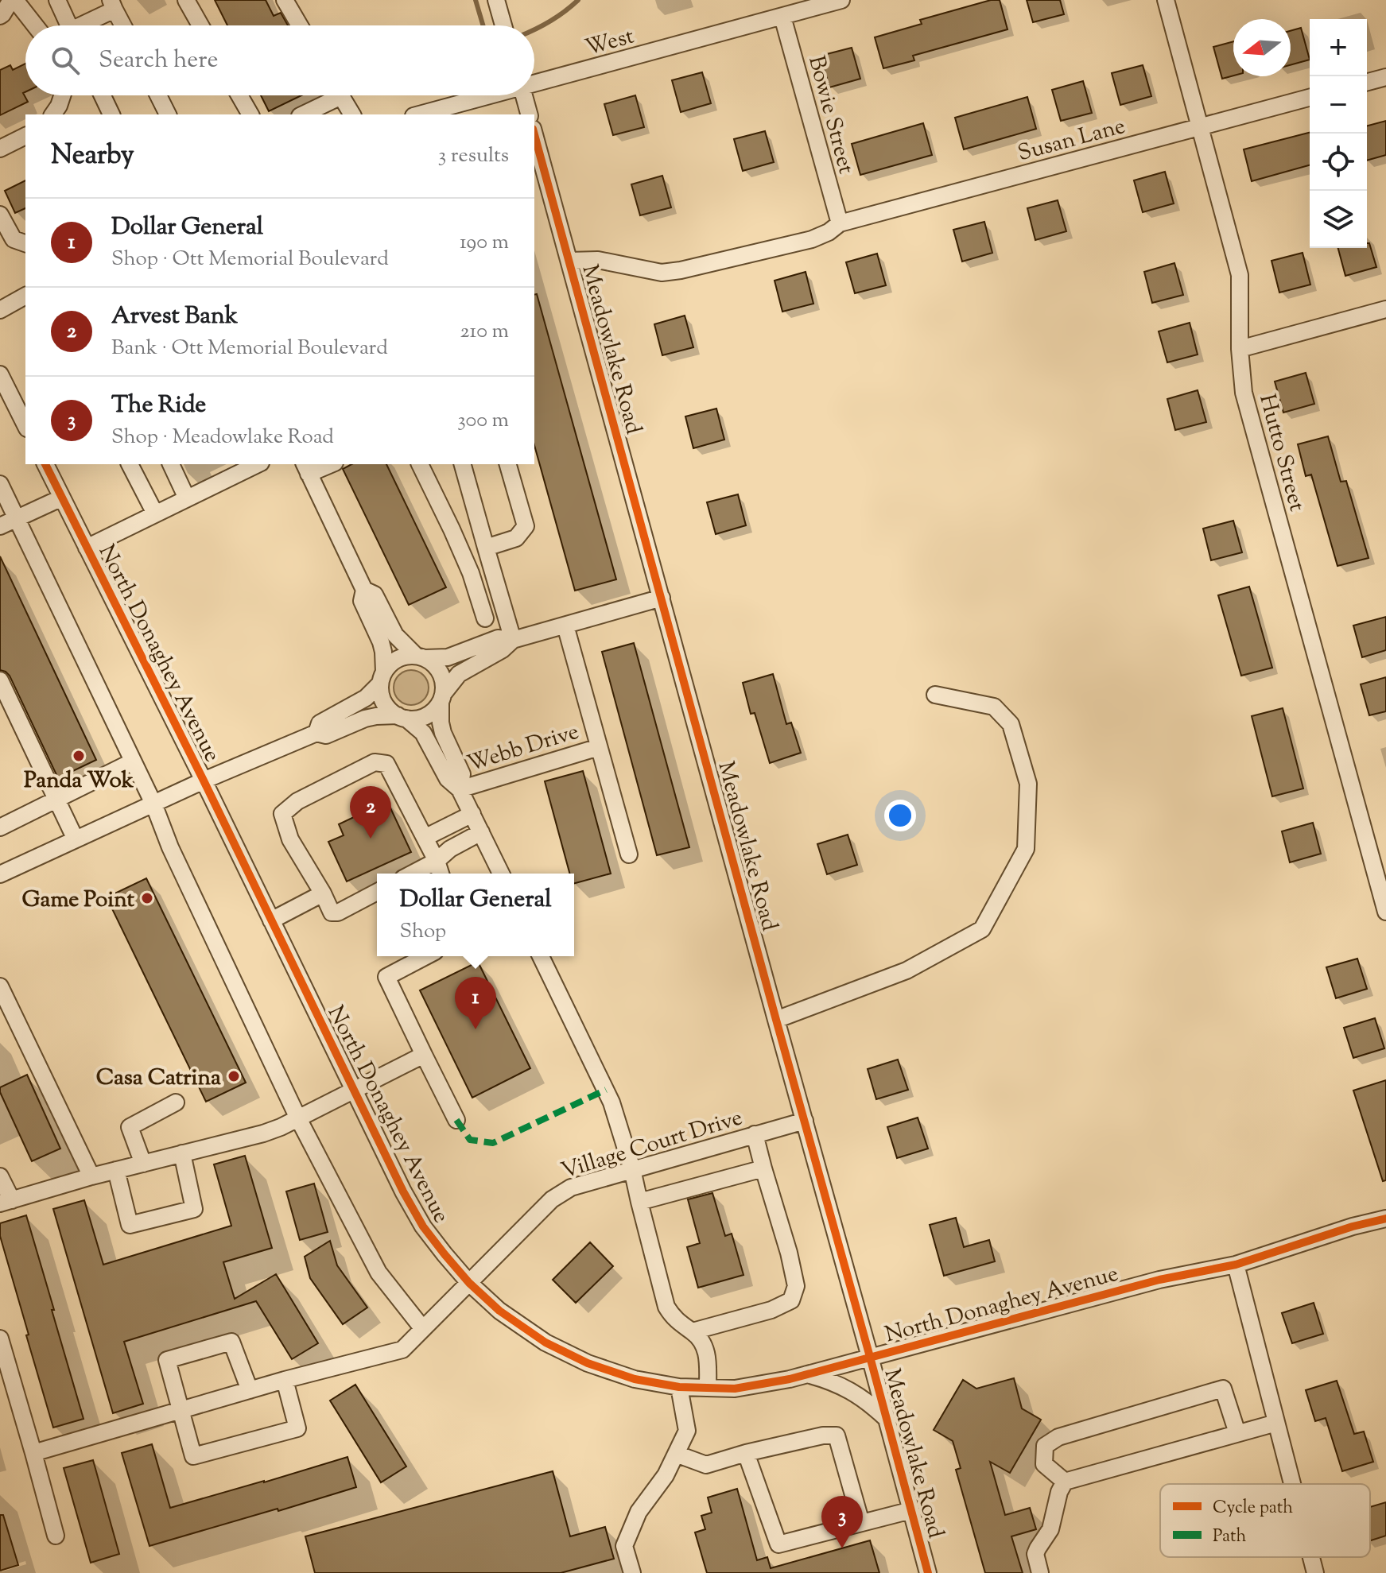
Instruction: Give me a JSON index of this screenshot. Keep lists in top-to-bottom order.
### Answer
{
  "streets": {
    "street": [
      "West",
      "Bowie Street",
      "Susan Lane",
      "Meadowlake Road",
      "Hutto Street",
      "North Donaghey Avenue",
      "Webb Drive",
      "Village Court Drive"
    ]
  },
  "crossings": [
    ["West", "Bowie Street"],
    ["Bowie Street", "Susan Lane"],
    ["Susan Lane", "Meadowlake Road"],
    ["Susan Lane", "Hutto Street"],
    ["Meadowlake Road", "North Donaghey Avenue"],
    ["Meadowlake Road", "Village Court Drive"],
    ["North Donaghey Avenue", "Village Court Drive"]
  ],
  "places": ["Panda Wok", "Game Point", "Casa Catrina"],
  "legend": ["Cycle path", "Path"],
  "north": "left",
  "page": {
    "map_buttons": ["+", "−"],
    "search": "Search here",
    "heading": ["Nearby", "3 results"],
    "list": [
      {
        "mark": "1",
        "name": "Dollar General",
        "note": "Shop · Ott Memorial Boulevard",
        "value": "190 m"
      },
      {
        "mark": "2",
        "name": "Arvest Bank",
        "note": "Bank · Ott Memorial Boulevard",
        "value": "210 m"
      },
      {
        "mark": "3",
        "name": "The Ride",
        "note": "Shop · Meadowlake Road",
        "value": "300 m"
      }
    ],
    "pins": ["2", "1", "3"],
    "popup": ["Dollar General", "Shop"]
  }
}
